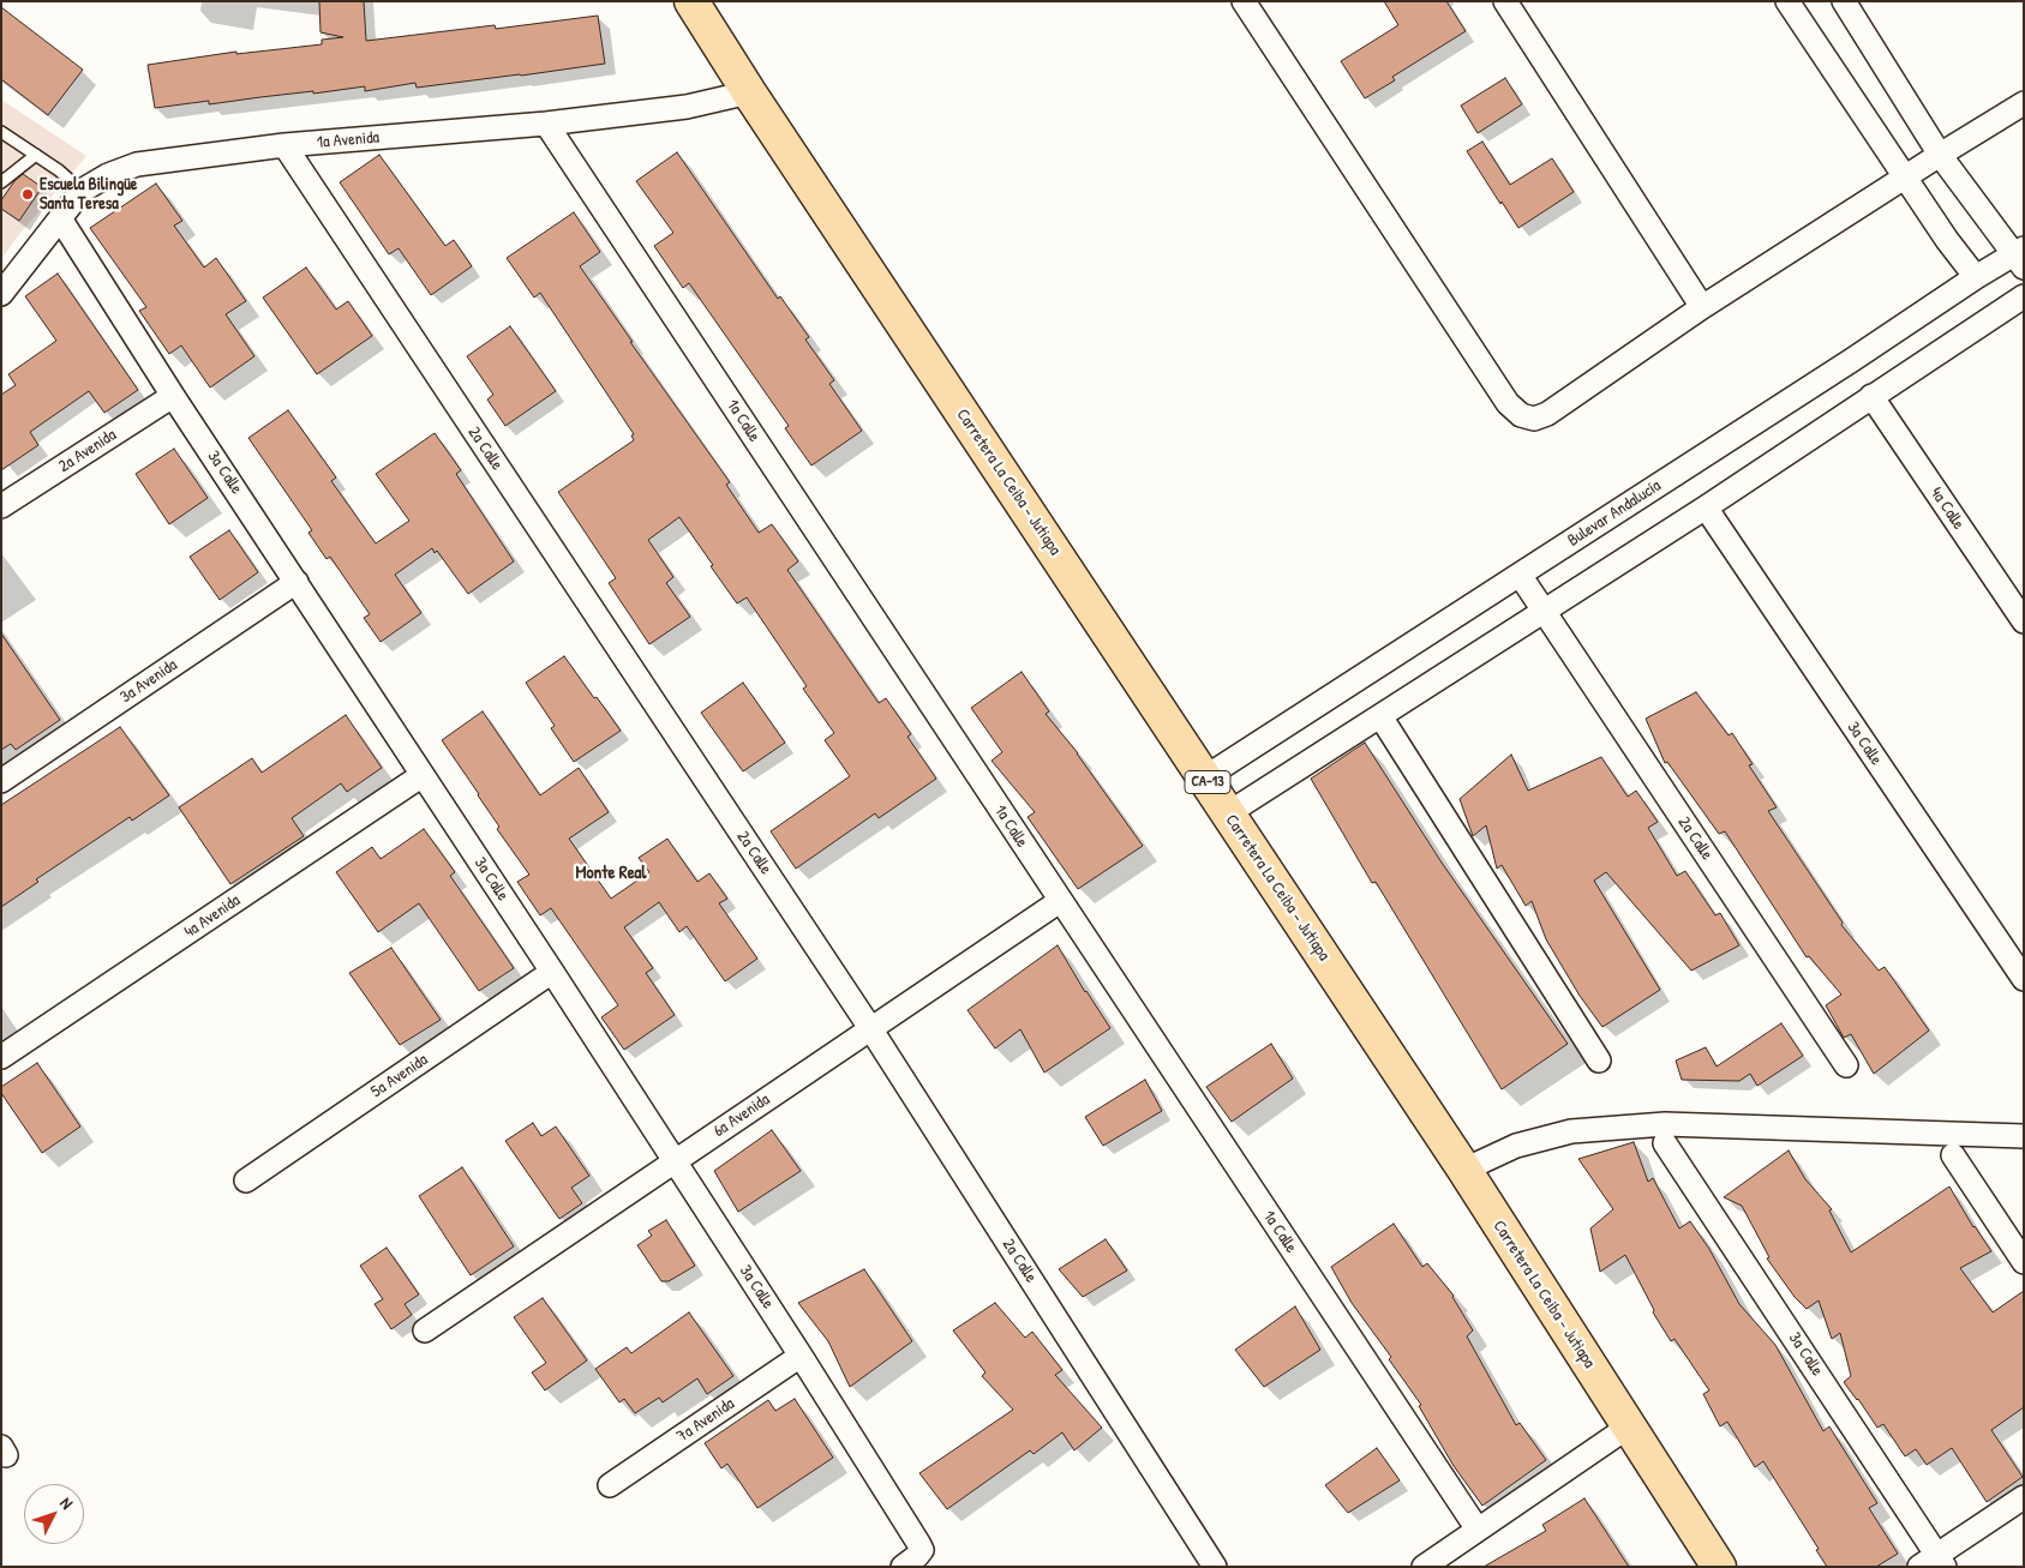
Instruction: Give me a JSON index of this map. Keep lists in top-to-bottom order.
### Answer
{
  "streets": {
    "main road": ["Carretera La Ceiba - Jutiapa", "CA-13"],
    "street": [
      "1a Avenida",
      "1a Calle",
      "2a Calle",
      "2a Avenida",
      "3a Calle",
      "4a Calle",
      "Bulevar Andalucía",
      "3a Avenida",
      "4a Avenida",
      "5a Avenida",
      "6a Avenida",
      "7a Avenida"
    ]
  },
  "crossings": [
    ["1a Avenida", "1a Calle"],
    ["1a Avenida", "2a Calle"],
    ["1a Avenida", "3a Calle"],
    ["1a Avenida", "Carretera La Ceiba - Jutiapa"],
    ["1a Calle", "6a Avenida"],
    ["2a Calle", "Bulevar Andalucía"],
    ["2a Calle", "6a Avenida"],
    ["2a Avenida", "3a Calle"],
    ["3a Calle", "3a Avenida"],
    ["3a Calle", "4a Avenida"],
    ["3a Calle", "5a Avenida"],
    ["3a Calle", "6a Avenida"],
    ["3a Calle", "7a Avenida"],
    ["Carretera La Ceiba - Jutiapa", "Bulevar Andalucía"]
  ],
  "districts": ["Monte Real"],
  "places": ["Escuela Bilingüe Santa Teresa"],
  "north": "top right"
}
